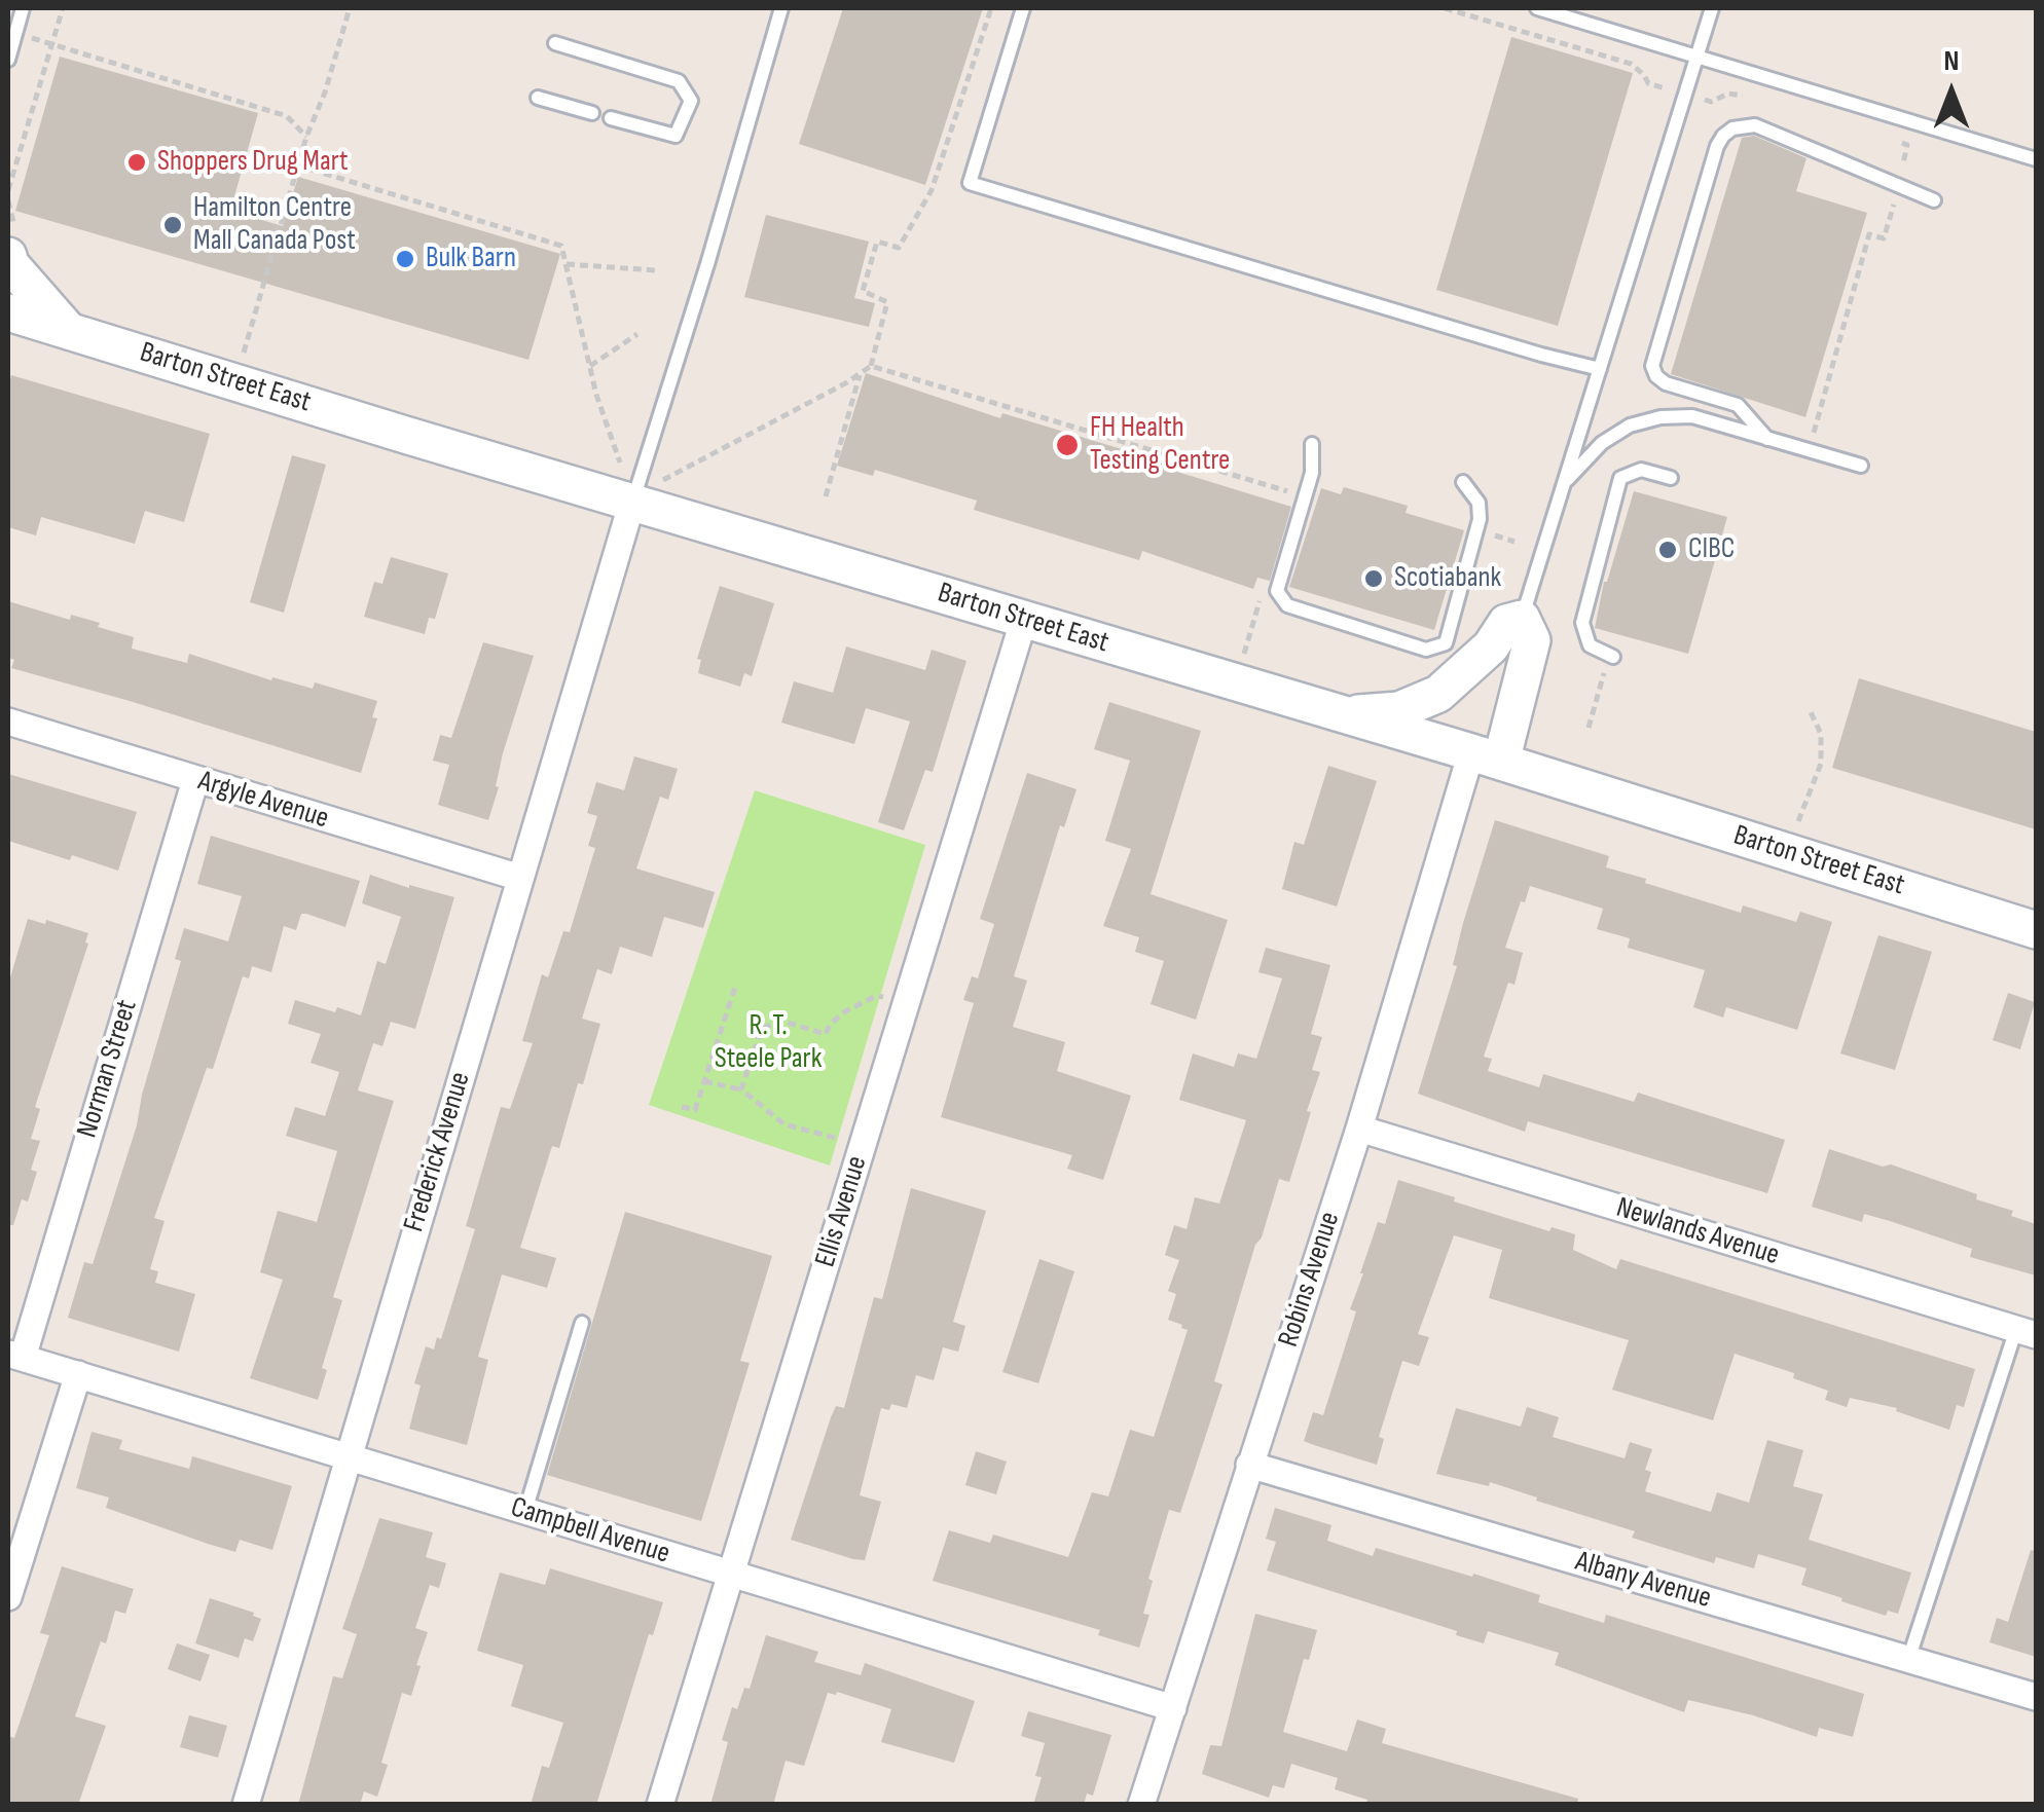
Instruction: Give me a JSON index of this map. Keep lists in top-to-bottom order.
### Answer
{
  "streets": {
    "main road": ["Barton Street East"],
    "street": [
      "Argyle Avenue",
      "Norman Street",
      "Frederick Avenue",
      "Ellis Avenue",
      "Newlands Avenue",
      "Robins Avenue",
      "Campbell Avenue",
      "Albany Avenue"
    ]
  },
  "crossings": [
    ["Barton Street East", "Frederick Avenue"],
    ["Barton Street East", "Ellis Avenue"],
    ["Barton Street East", "Robins Avenue"],
    ["Argyle Avenue", "Norman Street"],
    ["Argyle Avenue", "Frederick Avenue"],
    ["Norman Street", "Campbell Avenue"],
    ["Frederick Avenue", "Campbell Avenue"],
    ["Ellis Avenue", "Campbell Avenue"],
    ["Newlands Avenue", "Robins Avenue"],
    ["Robins Avenue", "Campbell Avenue"],
    ["Robins Avenue", "Albany Avenue"]
  ],
  "parks": ["R. T. Steele Park"],
  "places": [
    "Shoppers Drug Mart",
    "Hamilton Centre Mall Canada Post",
    "Bulk Barn",
    "FH Health Testing Centre",
    "CIBC",
    "Scotiabank"
  ],
  "north": "top"
}
